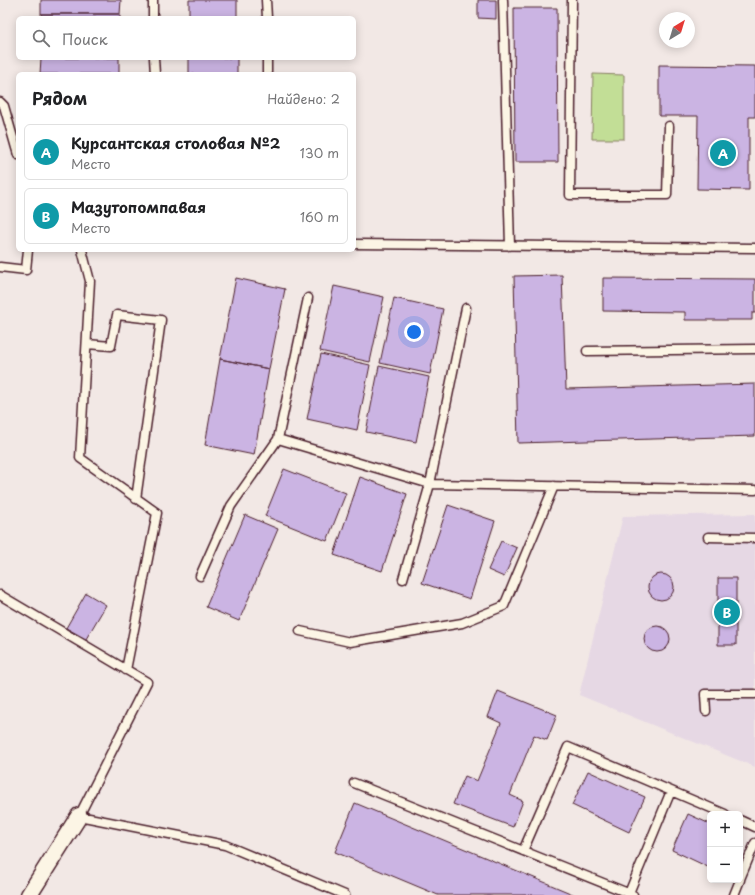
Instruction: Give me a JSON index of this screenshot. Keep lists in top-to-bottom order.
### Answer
{
  "north": "top right",
  "page": {
    "search": "Поиск",
    "heading": ["Рядом", "Найдено: 2"],
    "list": [
      {
        "mark": "A",
        "name": "Курсантская столовая №2",
        "note": "Место",
        "value": "130 m"
      },
      {
        "mark": "B",
        "name": "Мазутопомпавая",
        "note": "Место",
        "value": "160 m"
      }
    ],
    "pins": ["A", "B"],
    "map_buttons": ["+", "−"]
  }
}
